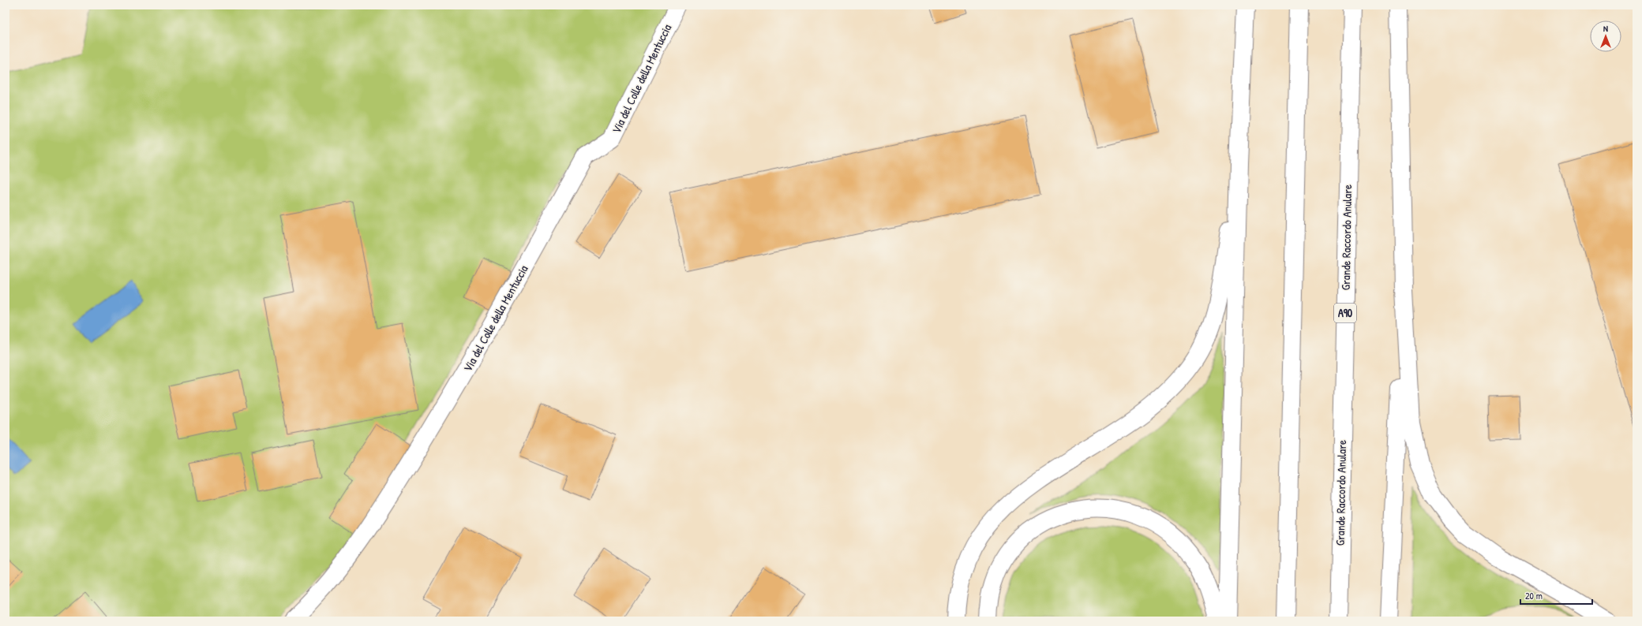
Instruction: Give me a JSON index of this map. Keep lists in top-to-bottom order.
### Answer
{
  "streets": {
    "main road": ["Via del Colle della Mentuccia", "Grande Raccordo Anulare", "A90"]
  },
  "scale_bar": "20 m",
  "north": "top"
}
